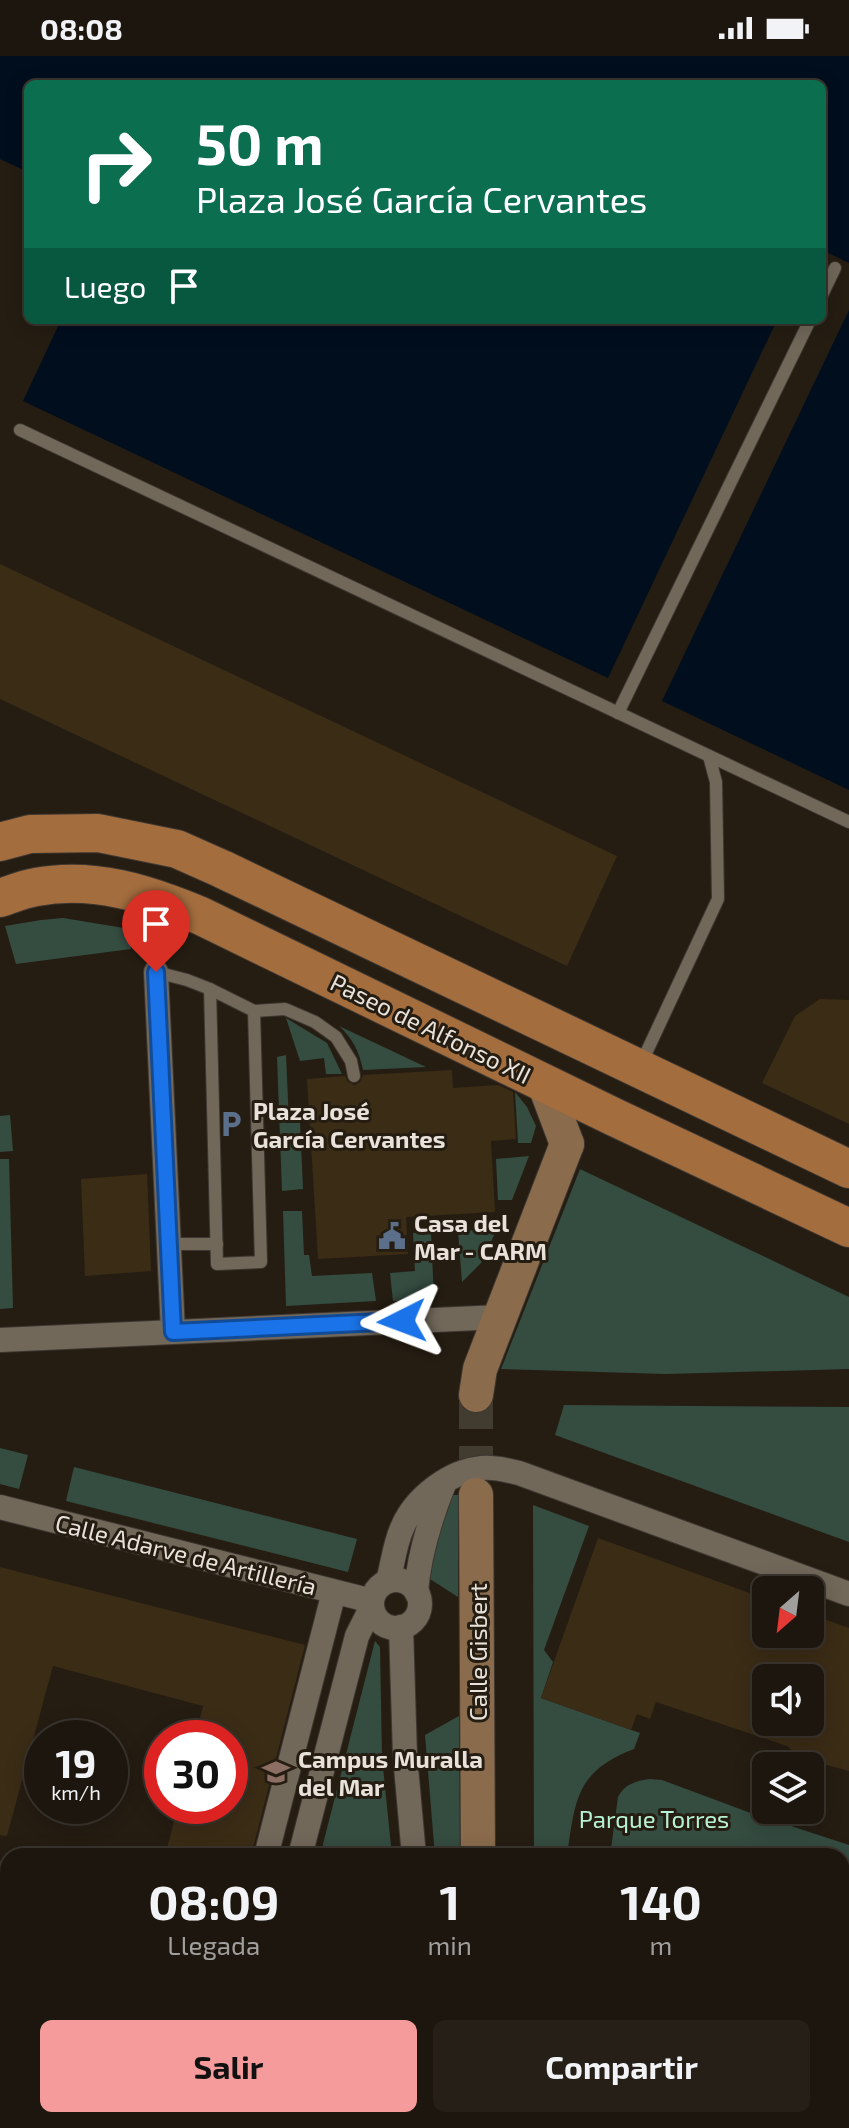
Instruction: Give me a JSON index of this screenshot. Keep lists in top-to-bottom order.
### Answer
{
  "streets": {
    "main road": ["Paseo de Alfonso XII"],
    "street": ["Calle Adarve de Artillería", "Calle Gisbert"]
  },
  "parks": ["Parque Torres"],
  "places": {
    "parking": ["Plaza José García Cervantes"],
    "public building": ["Casa del Mar - CARM"],
    "school or university": ["Campus Muralla del Mar"]
  },
  "north": "bottom left",
  "page": {
    "status": "08:08",
    "turn": ["50 m", "Plaza José García Cervantes"],
    "then": "Luego",
    "speed": "19 km/h",
    "limit": "30",
    "eta": [
      "08:09",
      "Llegada",
      "1",
      "min",
      "140",
      "m"
    ],
    "buttons": ["Salir", "Compartir"]
  }
}
